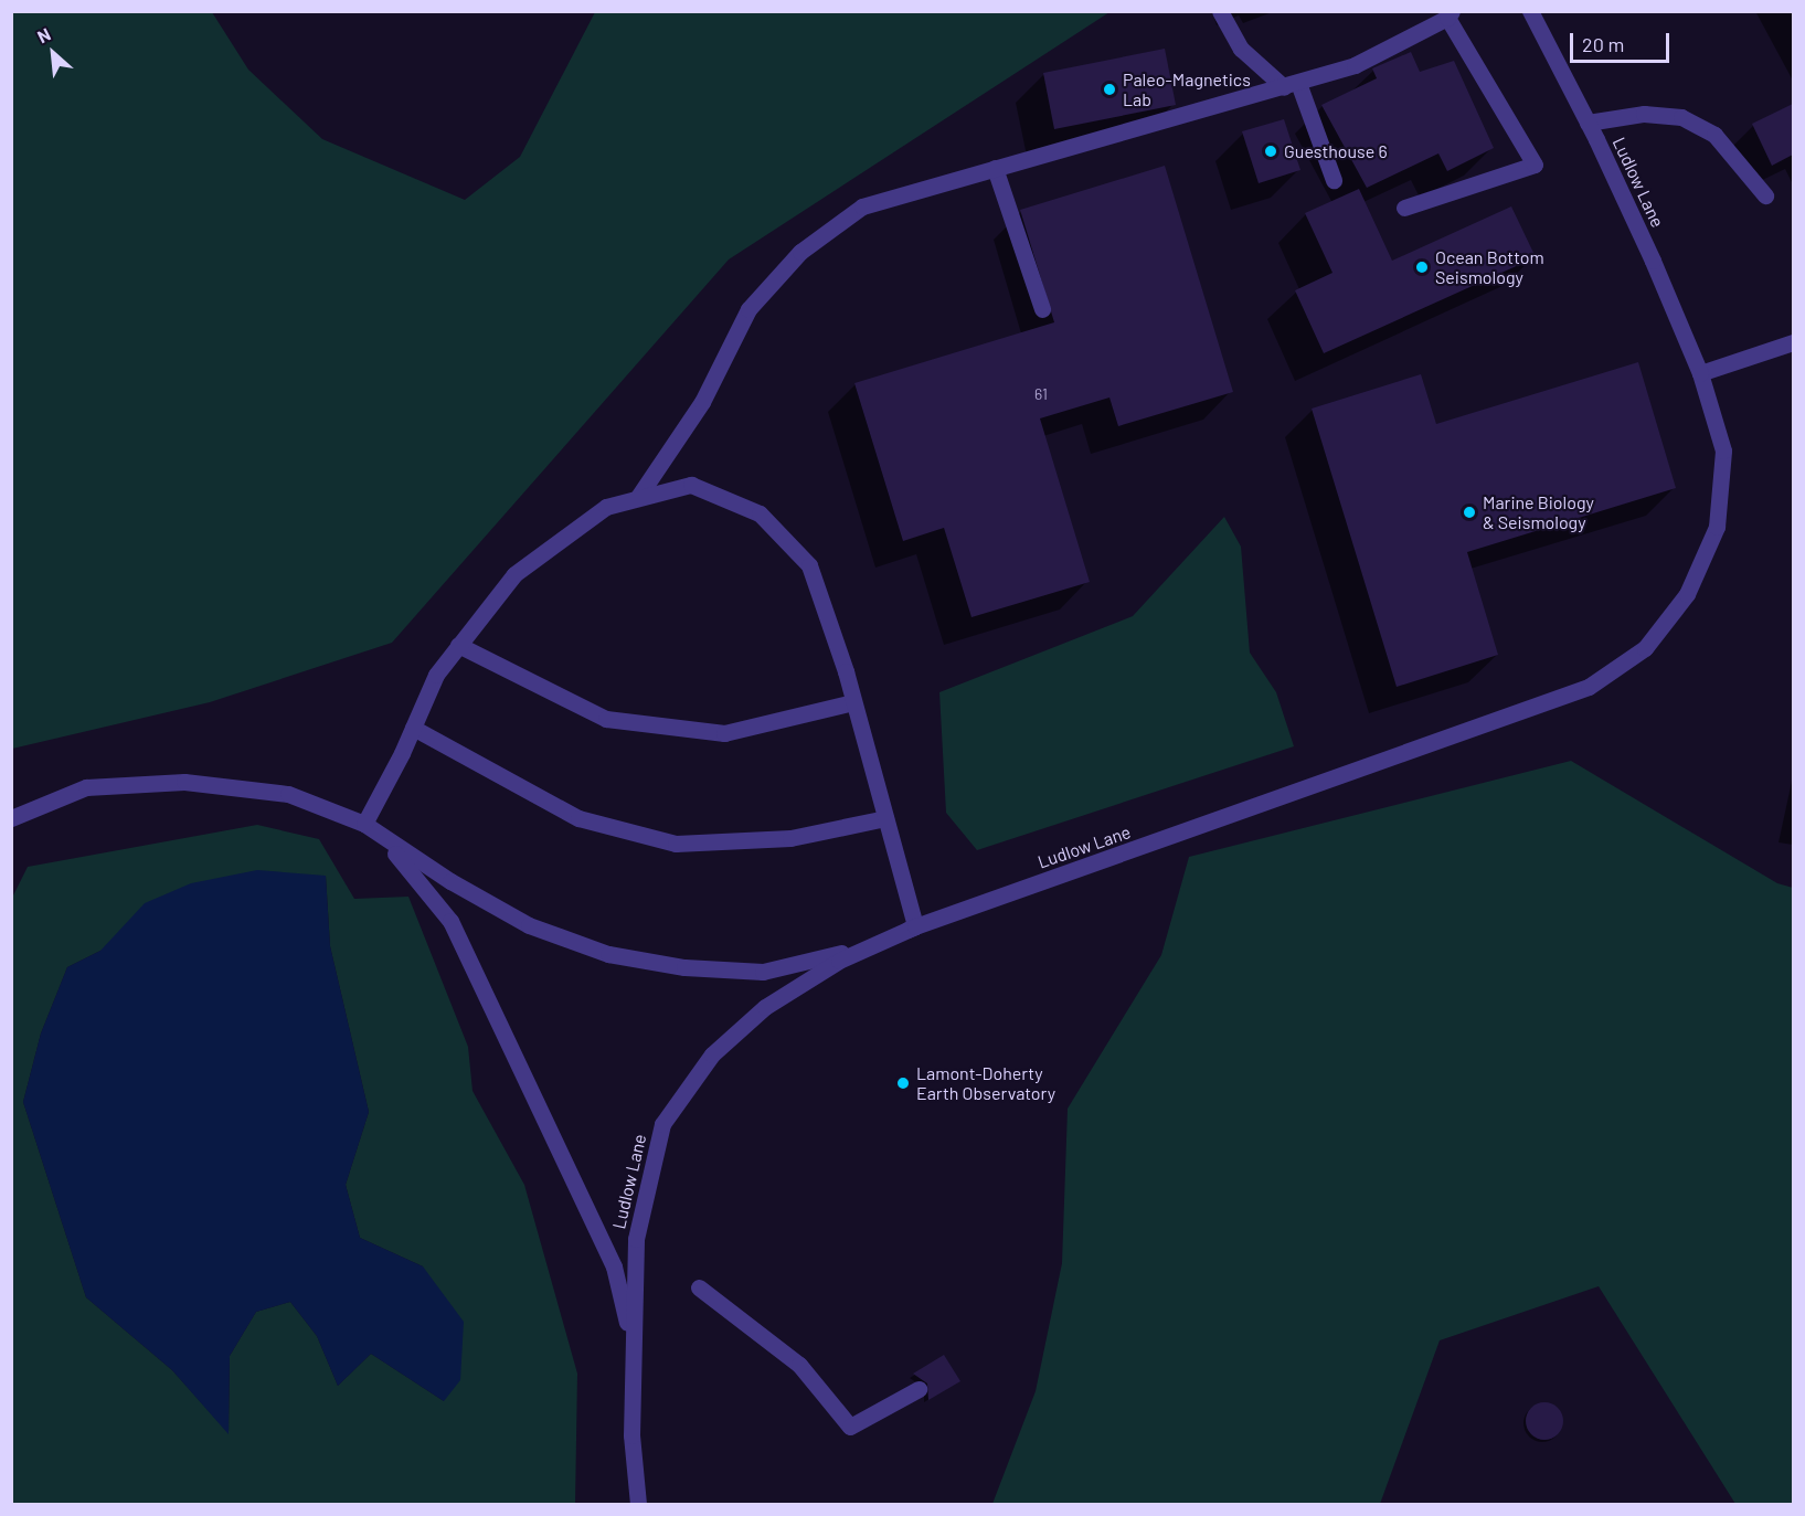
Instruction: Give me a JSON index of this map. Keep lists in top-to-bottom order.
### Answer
{
  "streets": {
    "lane": ["Ludlow Lane"]
  },
  "places": [
    "Paleo-Magnetics Lab",
    "Guesthouse 6",
    "Ocean Bottom Seismology",
    "Marine Biology & Seismology",
    "Lamont-Doherty Earth Observatory"
  ],
  "house_numbers": ["61"],
  "scale_bar": "20 m",
  "north": "top left"
}
